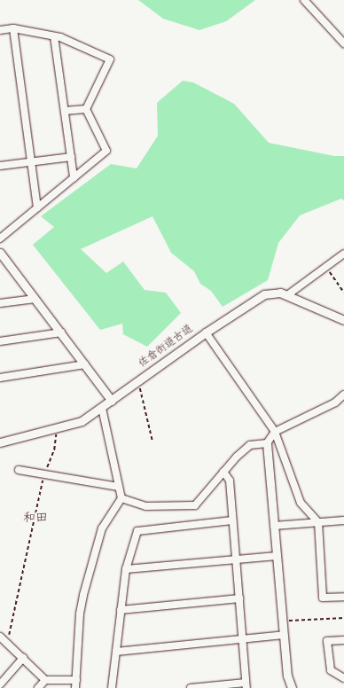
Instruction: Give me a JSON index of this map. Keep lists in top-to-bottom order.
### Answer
{
  "streets": {
    "street": ["佐倉街道古道"]
  },
  "districts": ["和田"]
}
